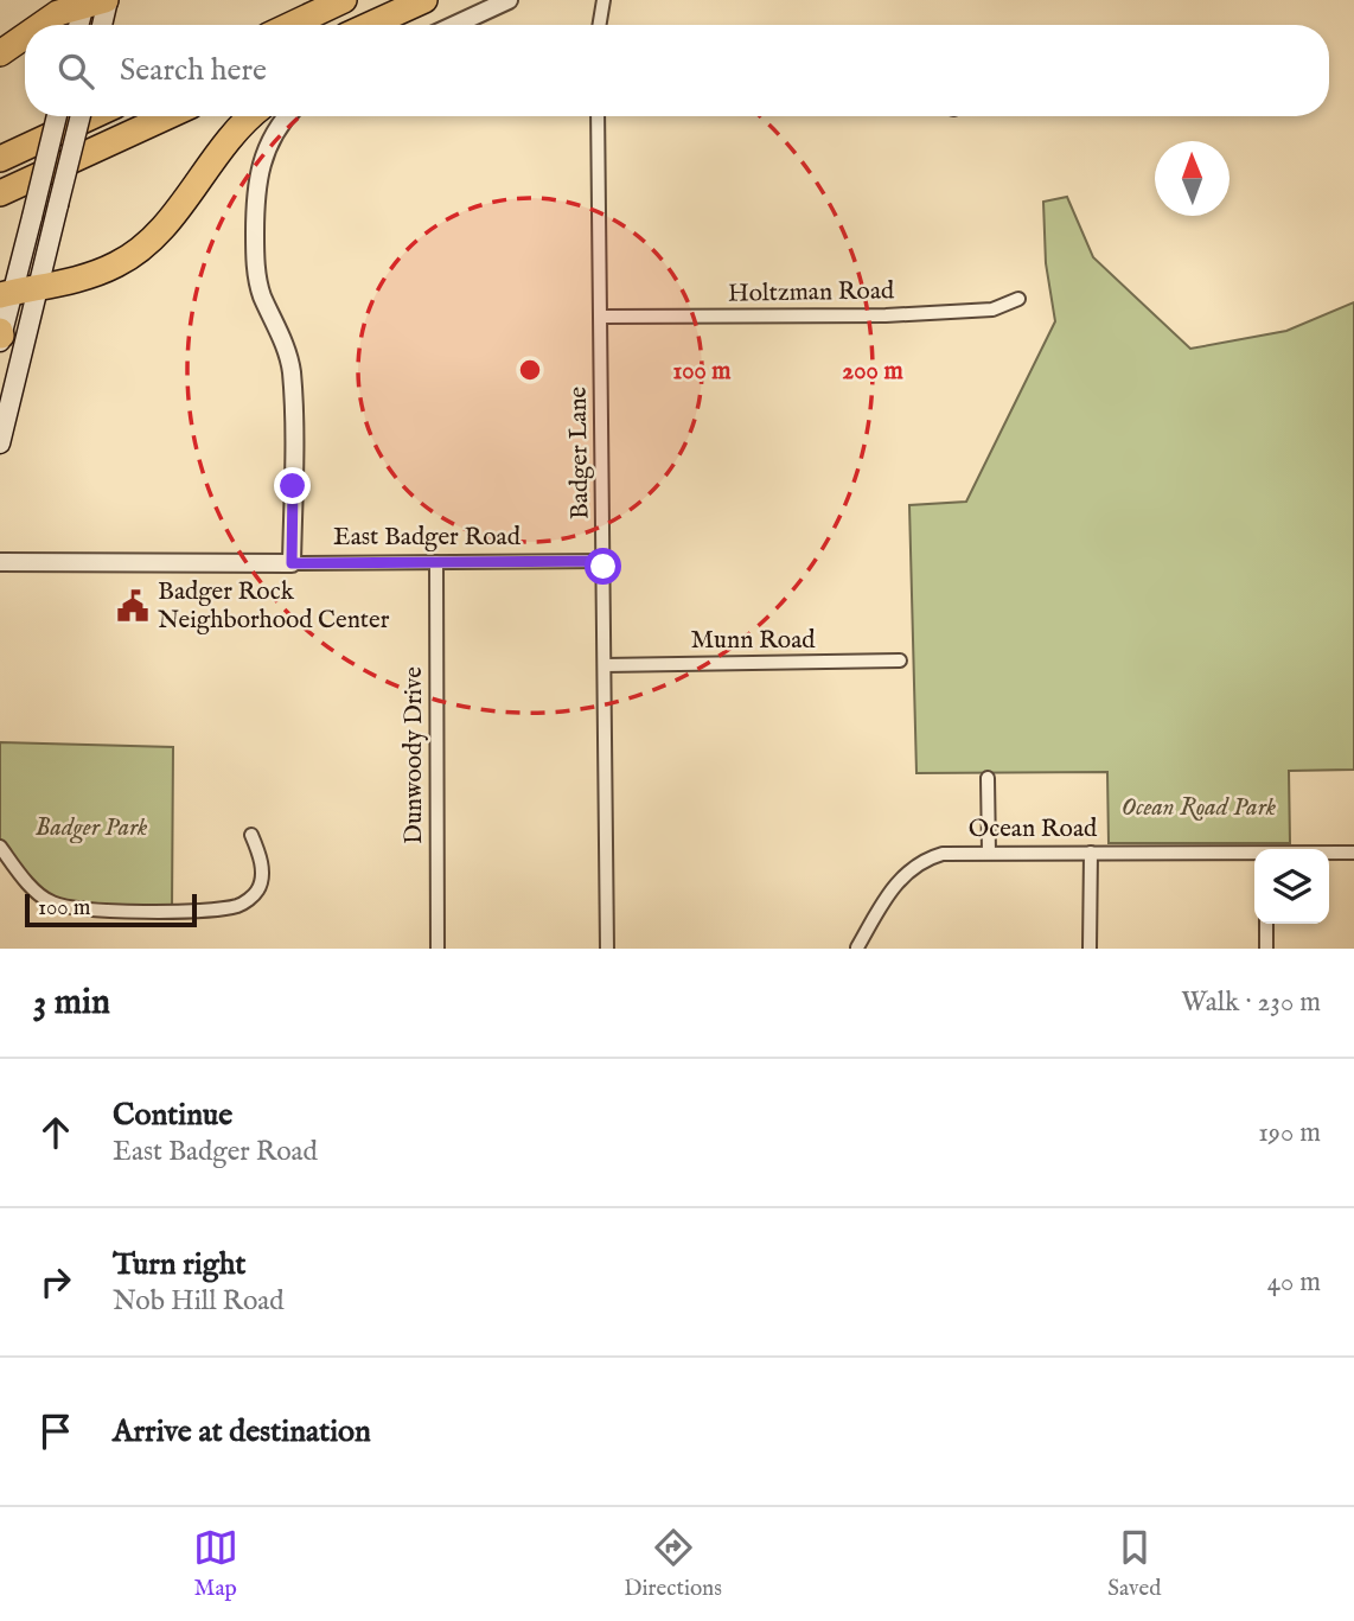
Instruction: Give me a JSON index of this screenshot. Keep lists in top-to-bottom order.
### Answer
{
  "streets": {
    "street": [
      "Holtzman Road",
      "Badger Lane",
      "East Badger Road",
      "Munn Road",
      "Dunwoody Drive",
      "Ocean Road"
    ]
  },
  "crossings": [
    ["Holtzman Road", "Badger Lane"],
    ["Badger Lane", "East Badger Road"],
    ["Badger Lane", "Munn Road"],
    ["East Badger Road", "Dunwoody Drive"]
  ],
  "parks": ["Ocean Road Park", "Badger Park"],
  "places": {
    "public building": ["Badger Rock Neighborhood Center"]
  },
  "scale_bar": "100 m",
  "north": "top",
  "page": {
    "search": "Search here",
    "scale": "100 m",
    "heading": ["3 min", "Walk · 230 m"],
    "list": [
      ["Continue", "East Badger Road", "190 m"],
      ["Turn right", "Nob Hill Road", "40 m"],
      "Arrive at destination"
    ],
    "nav": ["Map", "Directions", "Saved"]
  },
  "rings": ["100 m", "200 m"]
}
